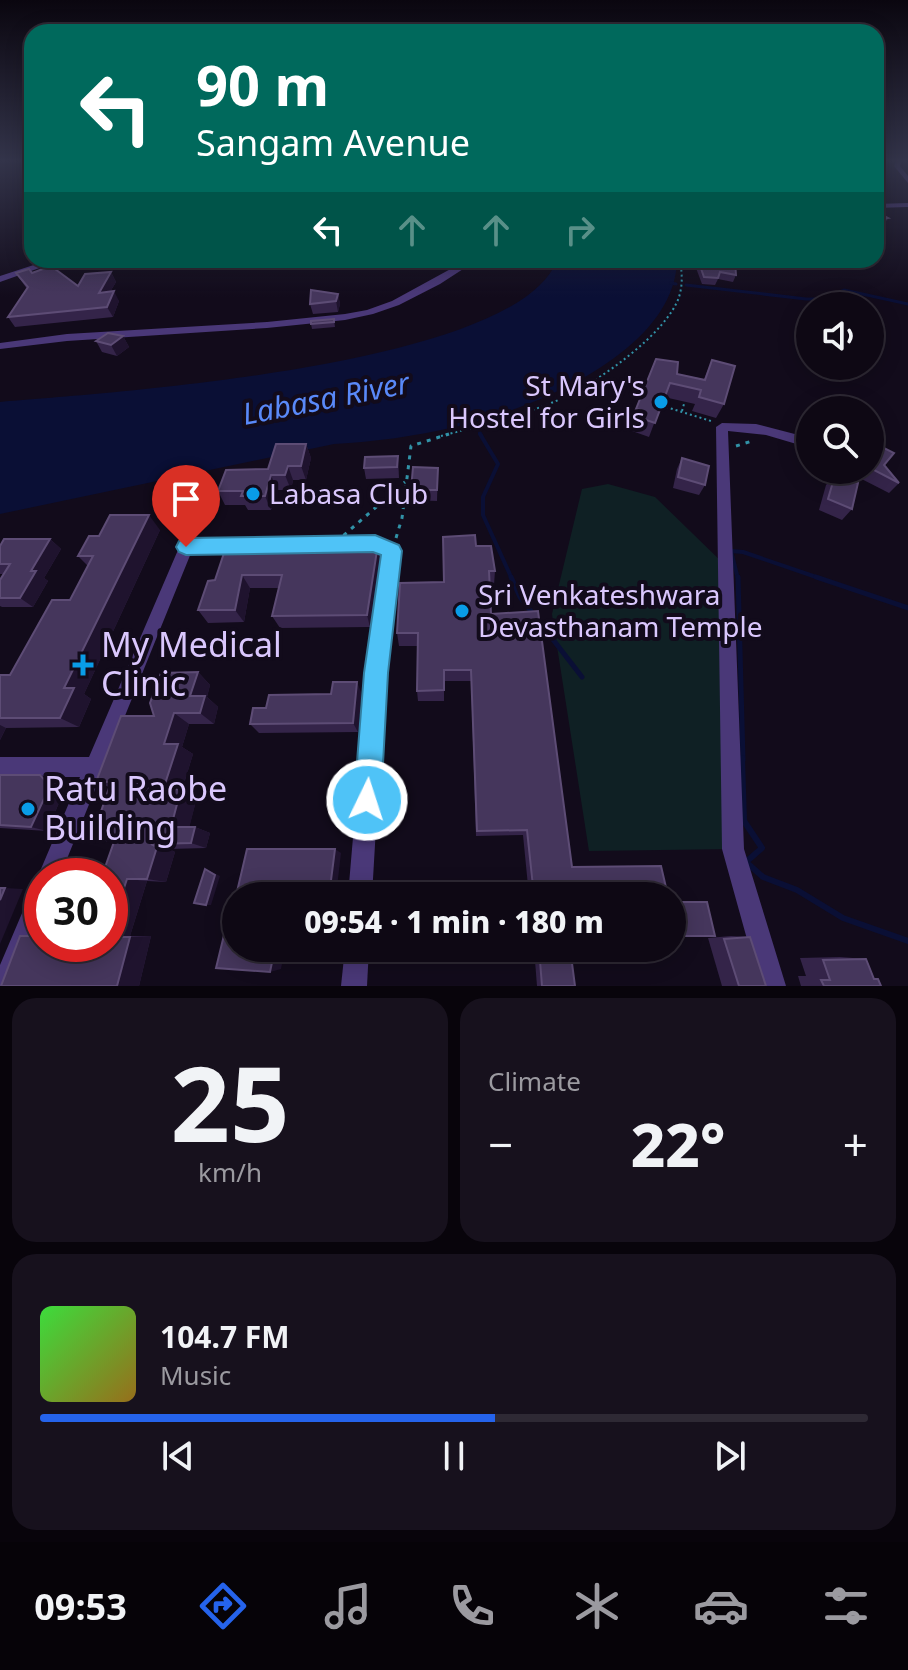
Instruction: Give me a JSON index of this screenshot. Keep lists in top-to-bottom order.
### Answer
{
  "water": ["Labasa River"],
  "places": {
    "other": [
      "St Mary's Hostel for Girls",
      "Labasa Club",
      "Sri Venkateshwara Devasthanam Temple",
      "Ratu Raobe Building"
    ],
    "health": ["My Medical Clinic"]
  },
  "page": {
    "turn": ["90 m", "Sangam Avenue"],
    "limit": "30",
    "trip": "09:54 · 1 min · 180 m",
    "tile": [
      ["25", "km/h"],
      "Climate"
    ],
    "heat": ["−", "22°", "+"],
    "song": ["104.7 FM", "Music"],
    "tabs": "09:53"
  }
}
